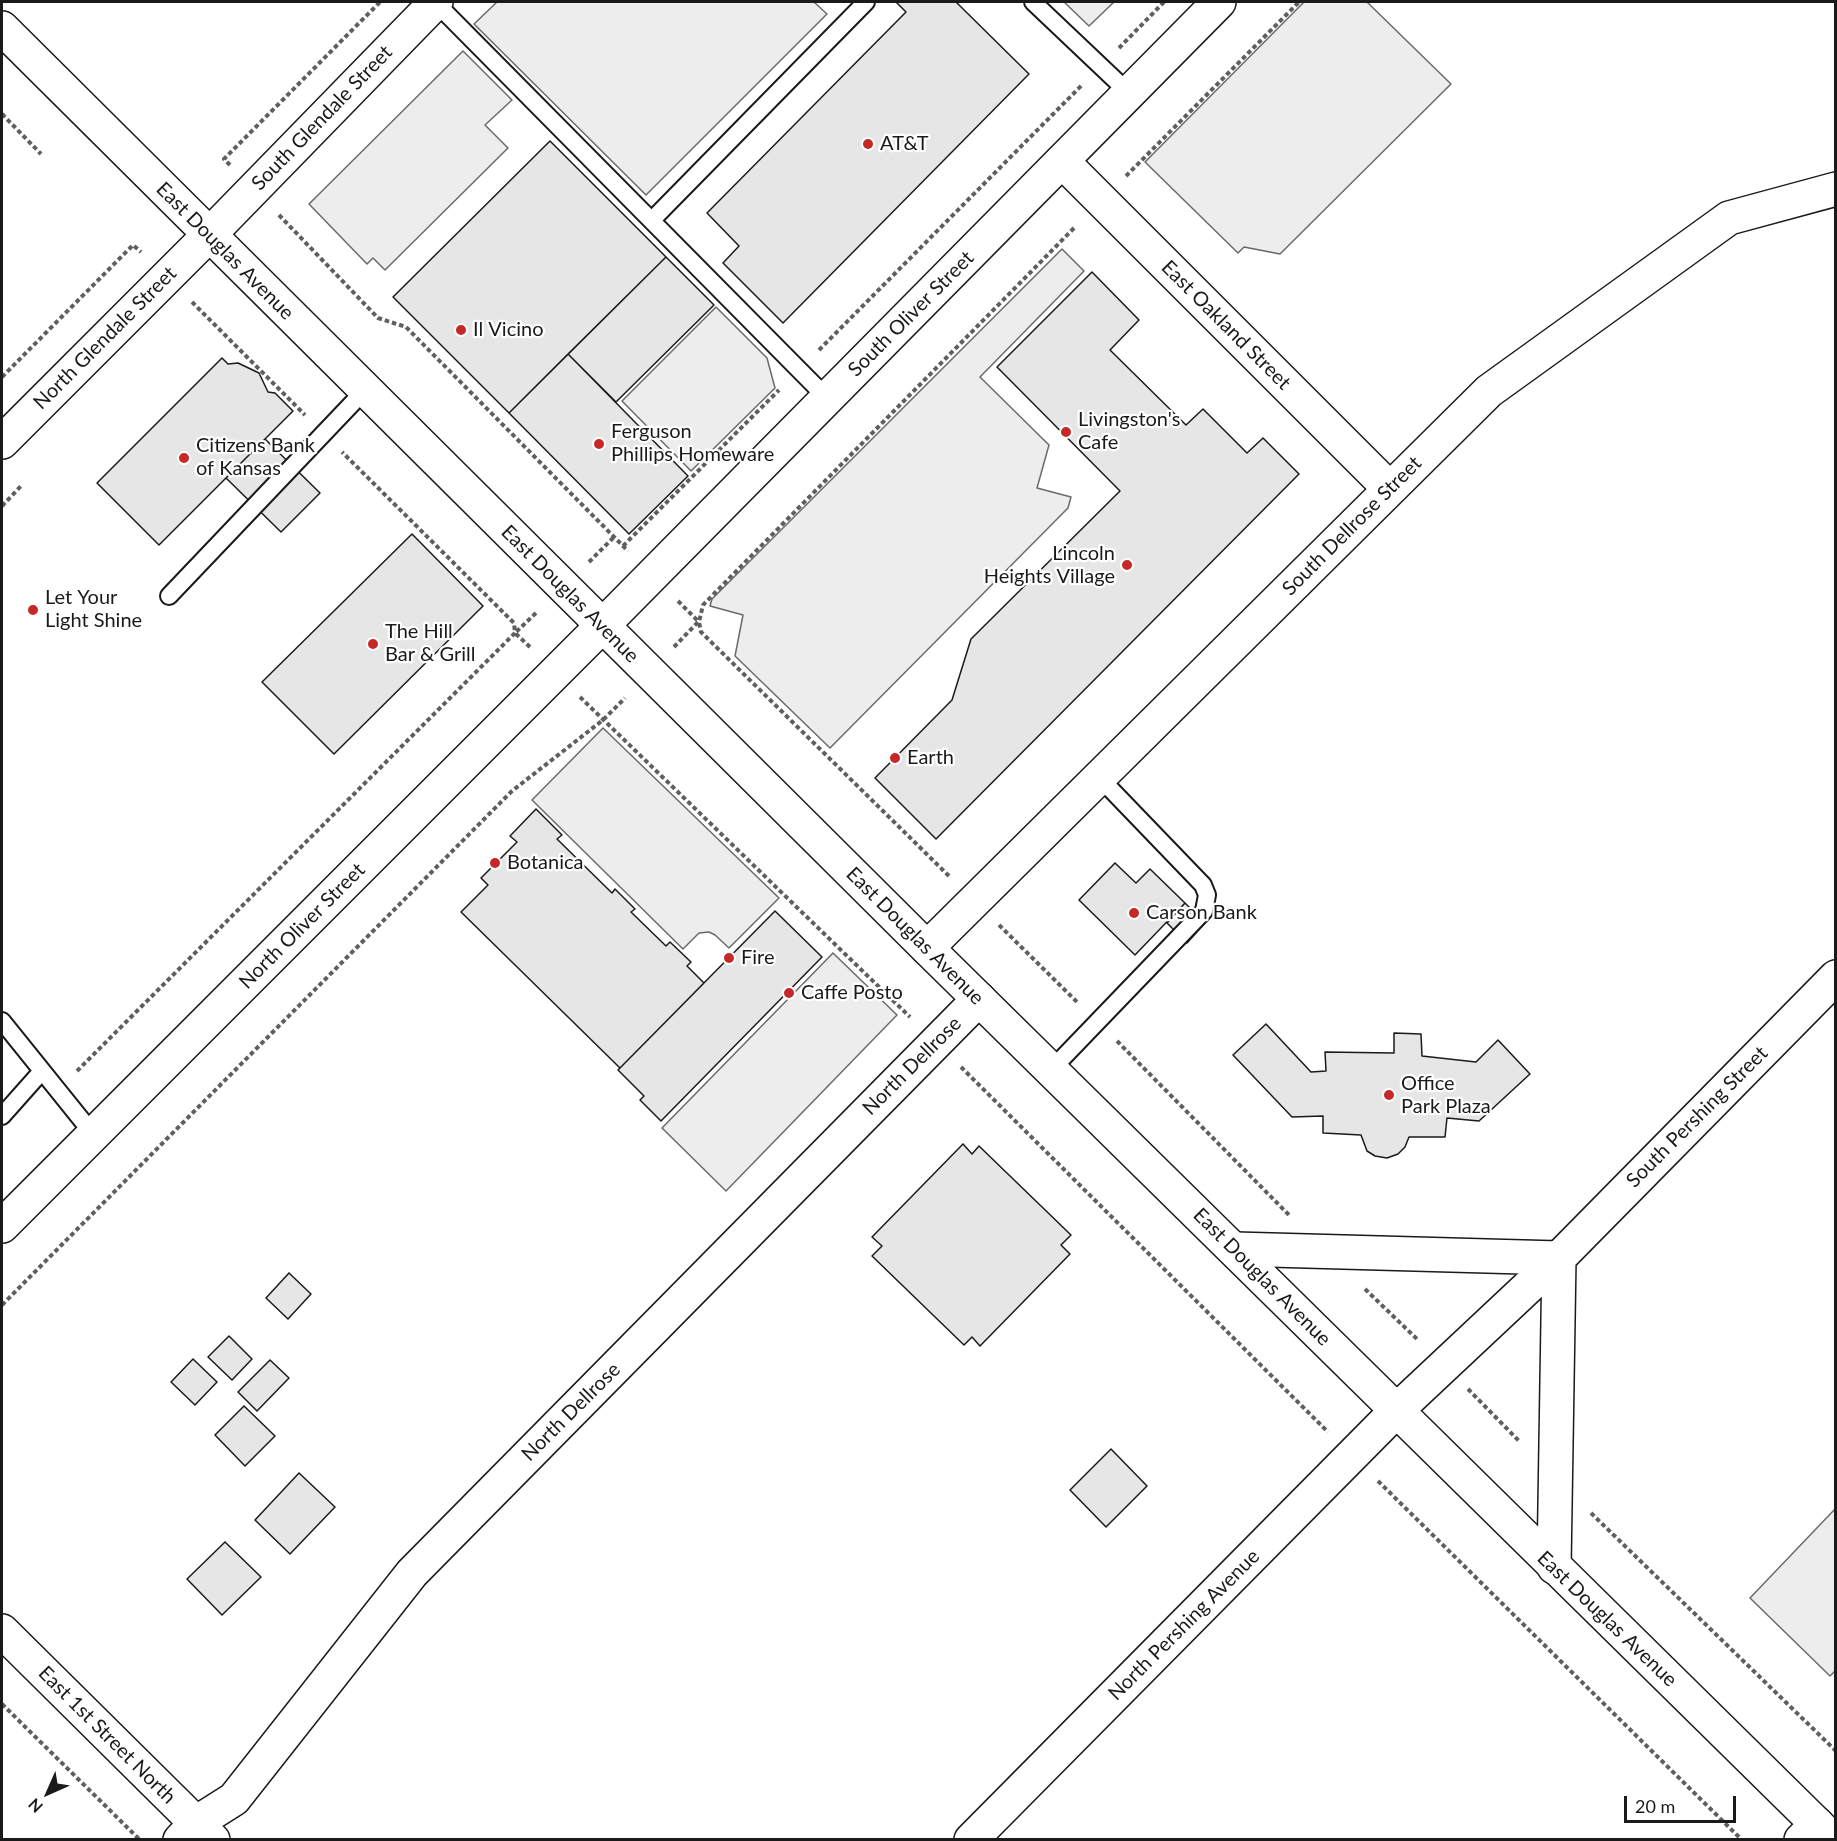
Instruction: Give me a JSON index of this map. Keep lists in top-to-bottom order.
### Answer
{
  "streets": {
    "street": [
      "South Glendale Street",
      "East Douglas Avenue",
      "South Oliver Street",
      "East Oakland Street",
      "North Glendale Street",
      "South Dellrose Street",
      "North Oliver Street",
      "North Dellrose",
      "South Pershing Street",
      "North Pershing Avenue",
      "East 1st Street North"
    ]
  },
  "crossings": [
    ["South Glendale Street", "East Douglas Avenue"],
    ["South Glendale Street", "North Glendale Street"],
    ["East Douglas Avenue", "South Oliver Street"],
    ["East Douglas Avenue", "North Glendale Street"],
    ["East Douglas Avenue", "South Dellrose Street"],
    ["East Douglas Avenue", "North Oliver Street"],
    ["East Douglas Avenue", "North Dellrose"],
    ["East Douglas Avenue", "South Pershing Street"],
    ["East Douglas Avenue", "North Pershing Avenue"],
    ["South Oliver Street", "East Oakland Street"],
    ["South Oliver Street", "North Oliver Street"],
    ["East Oakland Street", "South Dellrose Street"],
    ["North Dellrose", "East 1st Street North"],
    ["South Pershing Street", "North Pershing Avenue"]
  ],
  "places": [
    "AT&T",
    "Il Vicino",
    "Livingston's Cafe",
    "Ferguson Phillips Homeware",
    "Citizens Bank of Kansas",
    "Lincoln Heights Village",
    "Let Your Light Shine",
    "The Hill Bar & Grill",
    "Earth",
    "Botanica",
    "Carson Bank",
    "Fire",
    "Caffe Posto",
    "Office Park Plaza"
  ],
  "scale_bar": "20 m",
  "north": "bottom left"
}
